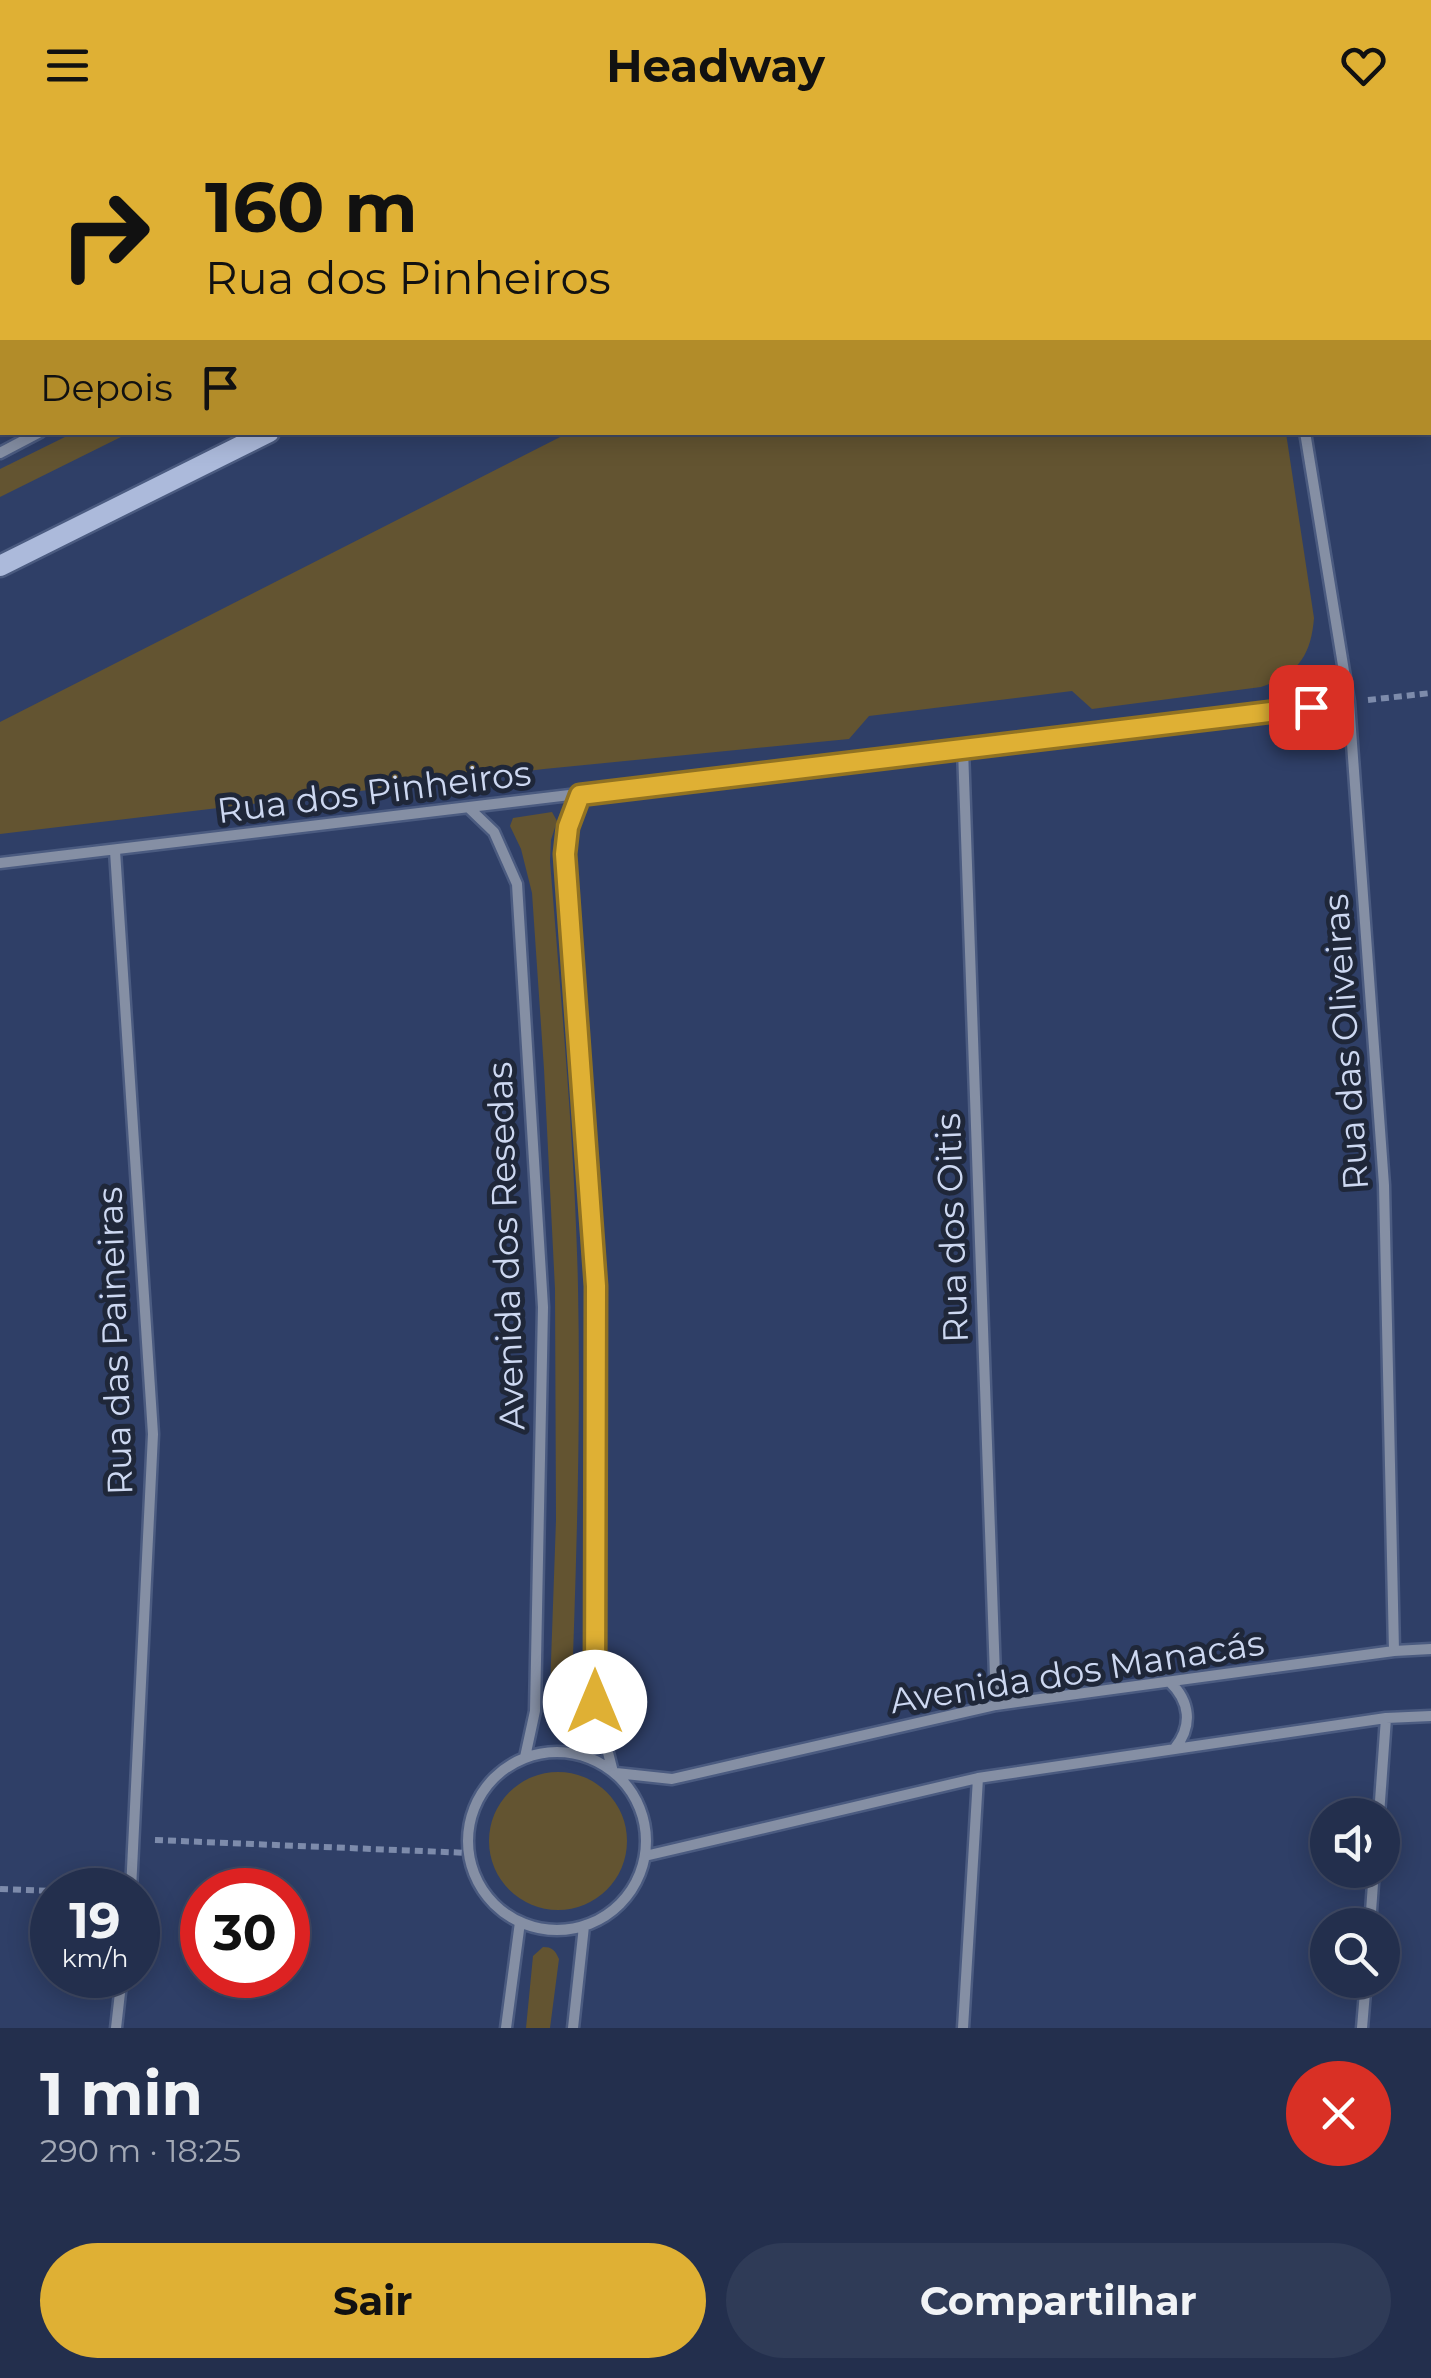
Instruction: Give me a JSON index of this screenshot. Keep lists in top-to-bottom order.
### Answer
{
  "streets": {
    "street": [
      "Rua dos Pinheiros",
      "Rua das Oliveiras",
      "Rua dos Oitis",
      "Avenida dos Resedas",
      "Rua das Paineiras",
      "Avenida dos Manacás"
    ]
  },
  "crossings": [
    ["Rua dos Pinheiros", "Rua das Oliveiras"],
    ["Rua dos Pinheiros", "Rua dos Oitis"],
    ["Rua dos Pinheiros", "Avenida dos Resedas"],
    ["Rua dos Pinheiros", "Rua das Paineiras"],
    ["Rua das Oliveiras", "Avenida dos Manacás"],
    ["Rua dos Oitis", "Avenida dos Manacás"],
    ["Avenida dos Resedas", "Avenida dos Manacás"]
  ],
  "page": {
    "header": "Headway",
    "turn": ["160 m", "Rua dos Pinheiros"],
    "then": "Depois",
    "speed": "19 km/h",
    "limit": "30",
    "heading": ["1 min", "290 m · 18:25"],
    "buttons": ["Sair", "Compartilhar"]
  }
}
